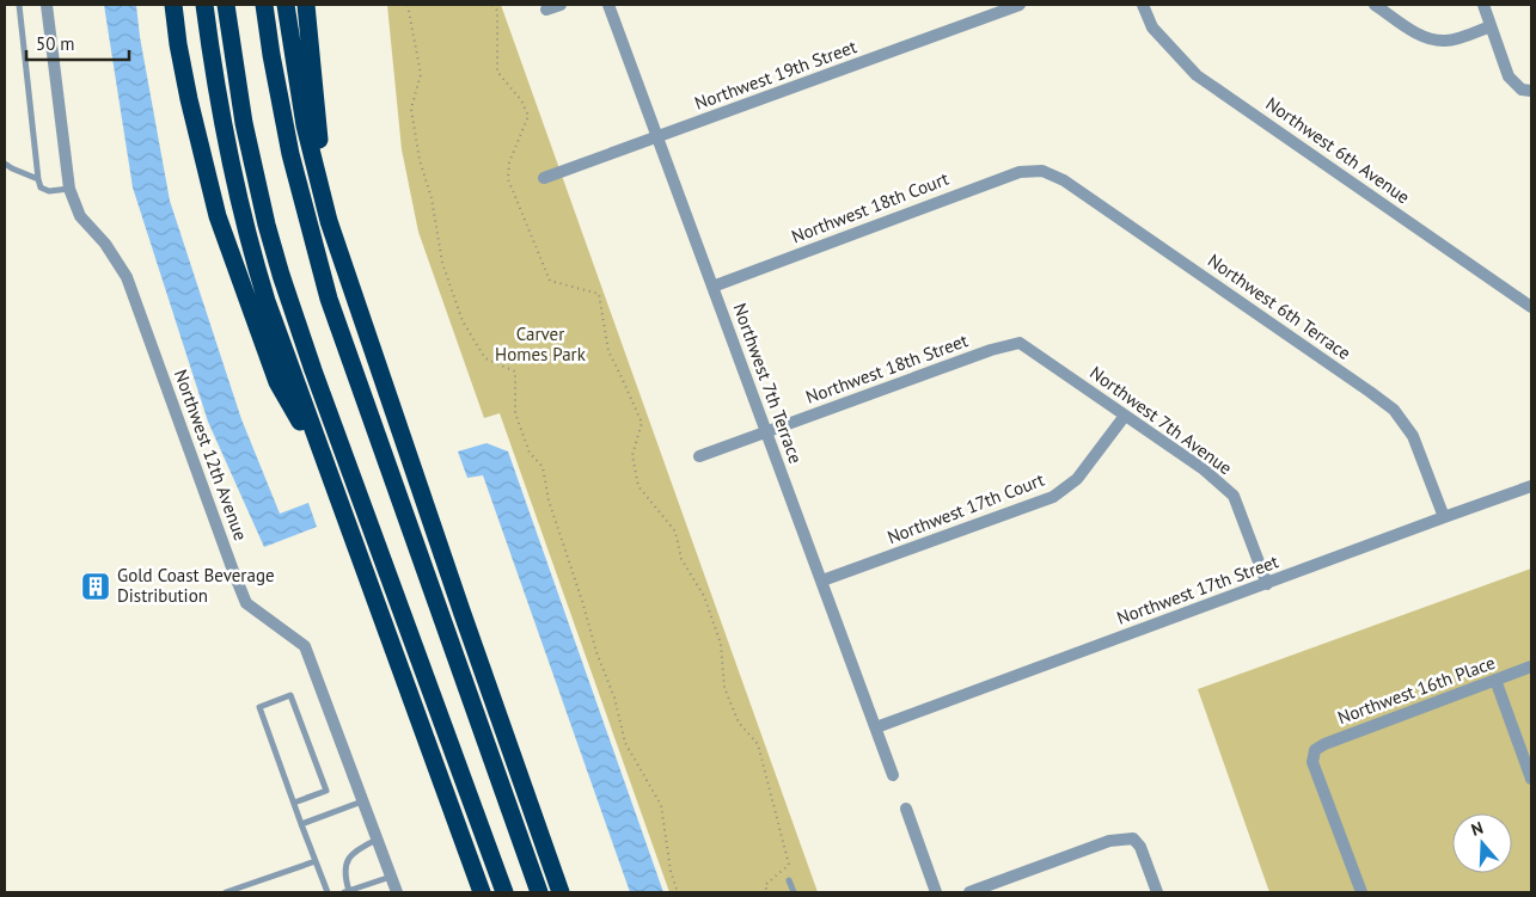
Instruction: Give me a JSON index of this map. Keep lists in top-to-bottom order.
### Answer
{
  "streets": {
    "street": [
      "Northwest 19th Street",
      "Northwest 6th Avenue",
      "Northwest 18th Court",
      "Northwest 6th Terrace",
      "Northwest 18th Street",
      "Northwest 7th Terrace",
      "Northwest 7th Avenue",
      "Northwest 12th Avenue",
      "Northwest 17th Court",
      "Northwest 17th Street",
      "Northwest 16th Place"
    ]
  },
  "crossings": [
    ["Northwest 19th Street", "Northwest 7th Terrace"],
    ["Northwest 18th Court", "Northwest 6th Terrace"],
    ["Northwest 18th Court", "Northwest 7th Terrace"],
    ["Northwest 6th Terrace", "Northwest 17th Street"],
    ["Northwest 18th Street", "Northwest 7th Terrace"],
    ["Northwest 18th Street", "Northwest 7th Avenue"],
    ["Northwest 7th Terrace", "Northwest 17th Court"],
    ["Northwest 7th Terrace", "Northwest 17th Street"],
    ["Northwest 7th Avenue", "Northwest 17th Court"],
    ["Northwest 7th Avenue", "Northwest 17th Street"]
  ],
  "parks": ["Carver Homes Park"],
  "places": {
    "building": ["Gold Coast Beverage Distribution"]
  },
  "scale_bar": "50 m",
  "north": "top"
}
